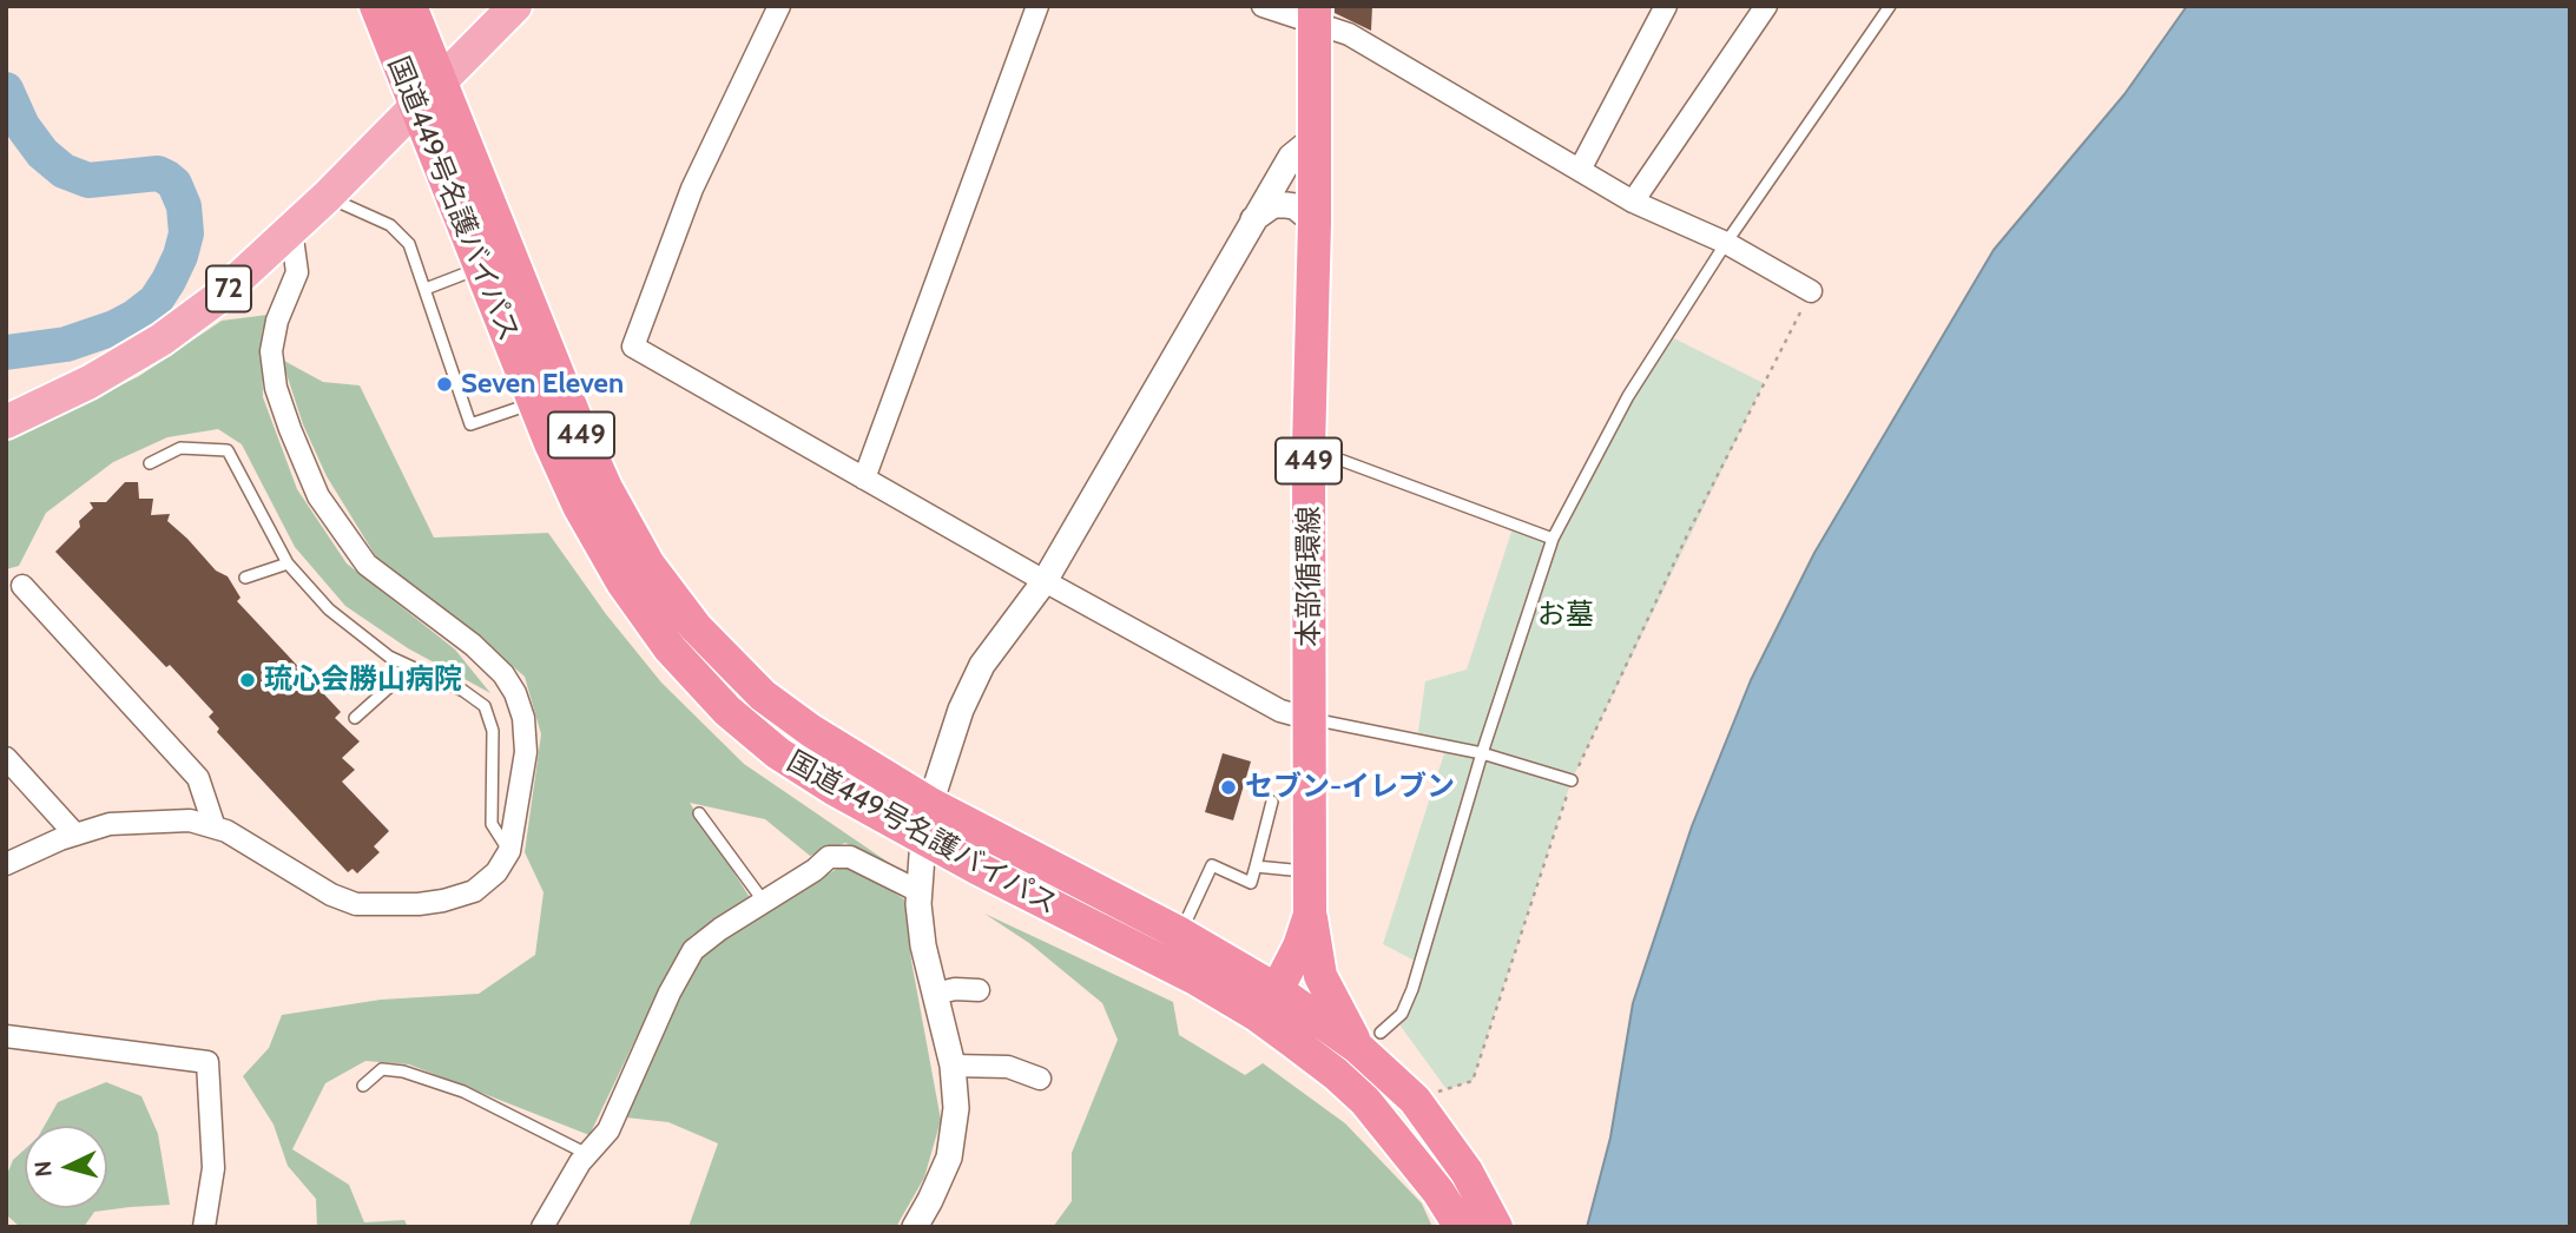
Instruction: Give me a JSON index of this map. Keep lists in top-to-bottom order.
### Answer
{
  "streets": {
    "highway": ["国道449号名護バイパス", "449", "本部循環線"],
    "main road": ["72"]
  },
  "crossings": [
    ["国道449号名護バイパス", "72"],
    ["国道449号名護バイパス", "449"],
    ["国道449号名護バイパス", "本部循環線"],
    ["449", "本部循環線"]
  ],
  "parks": ["お墓"],
  "places": ["Seven Eleven", "琉心会勝山病院", "セブン-イレブン"],
  "north": "left"
}
